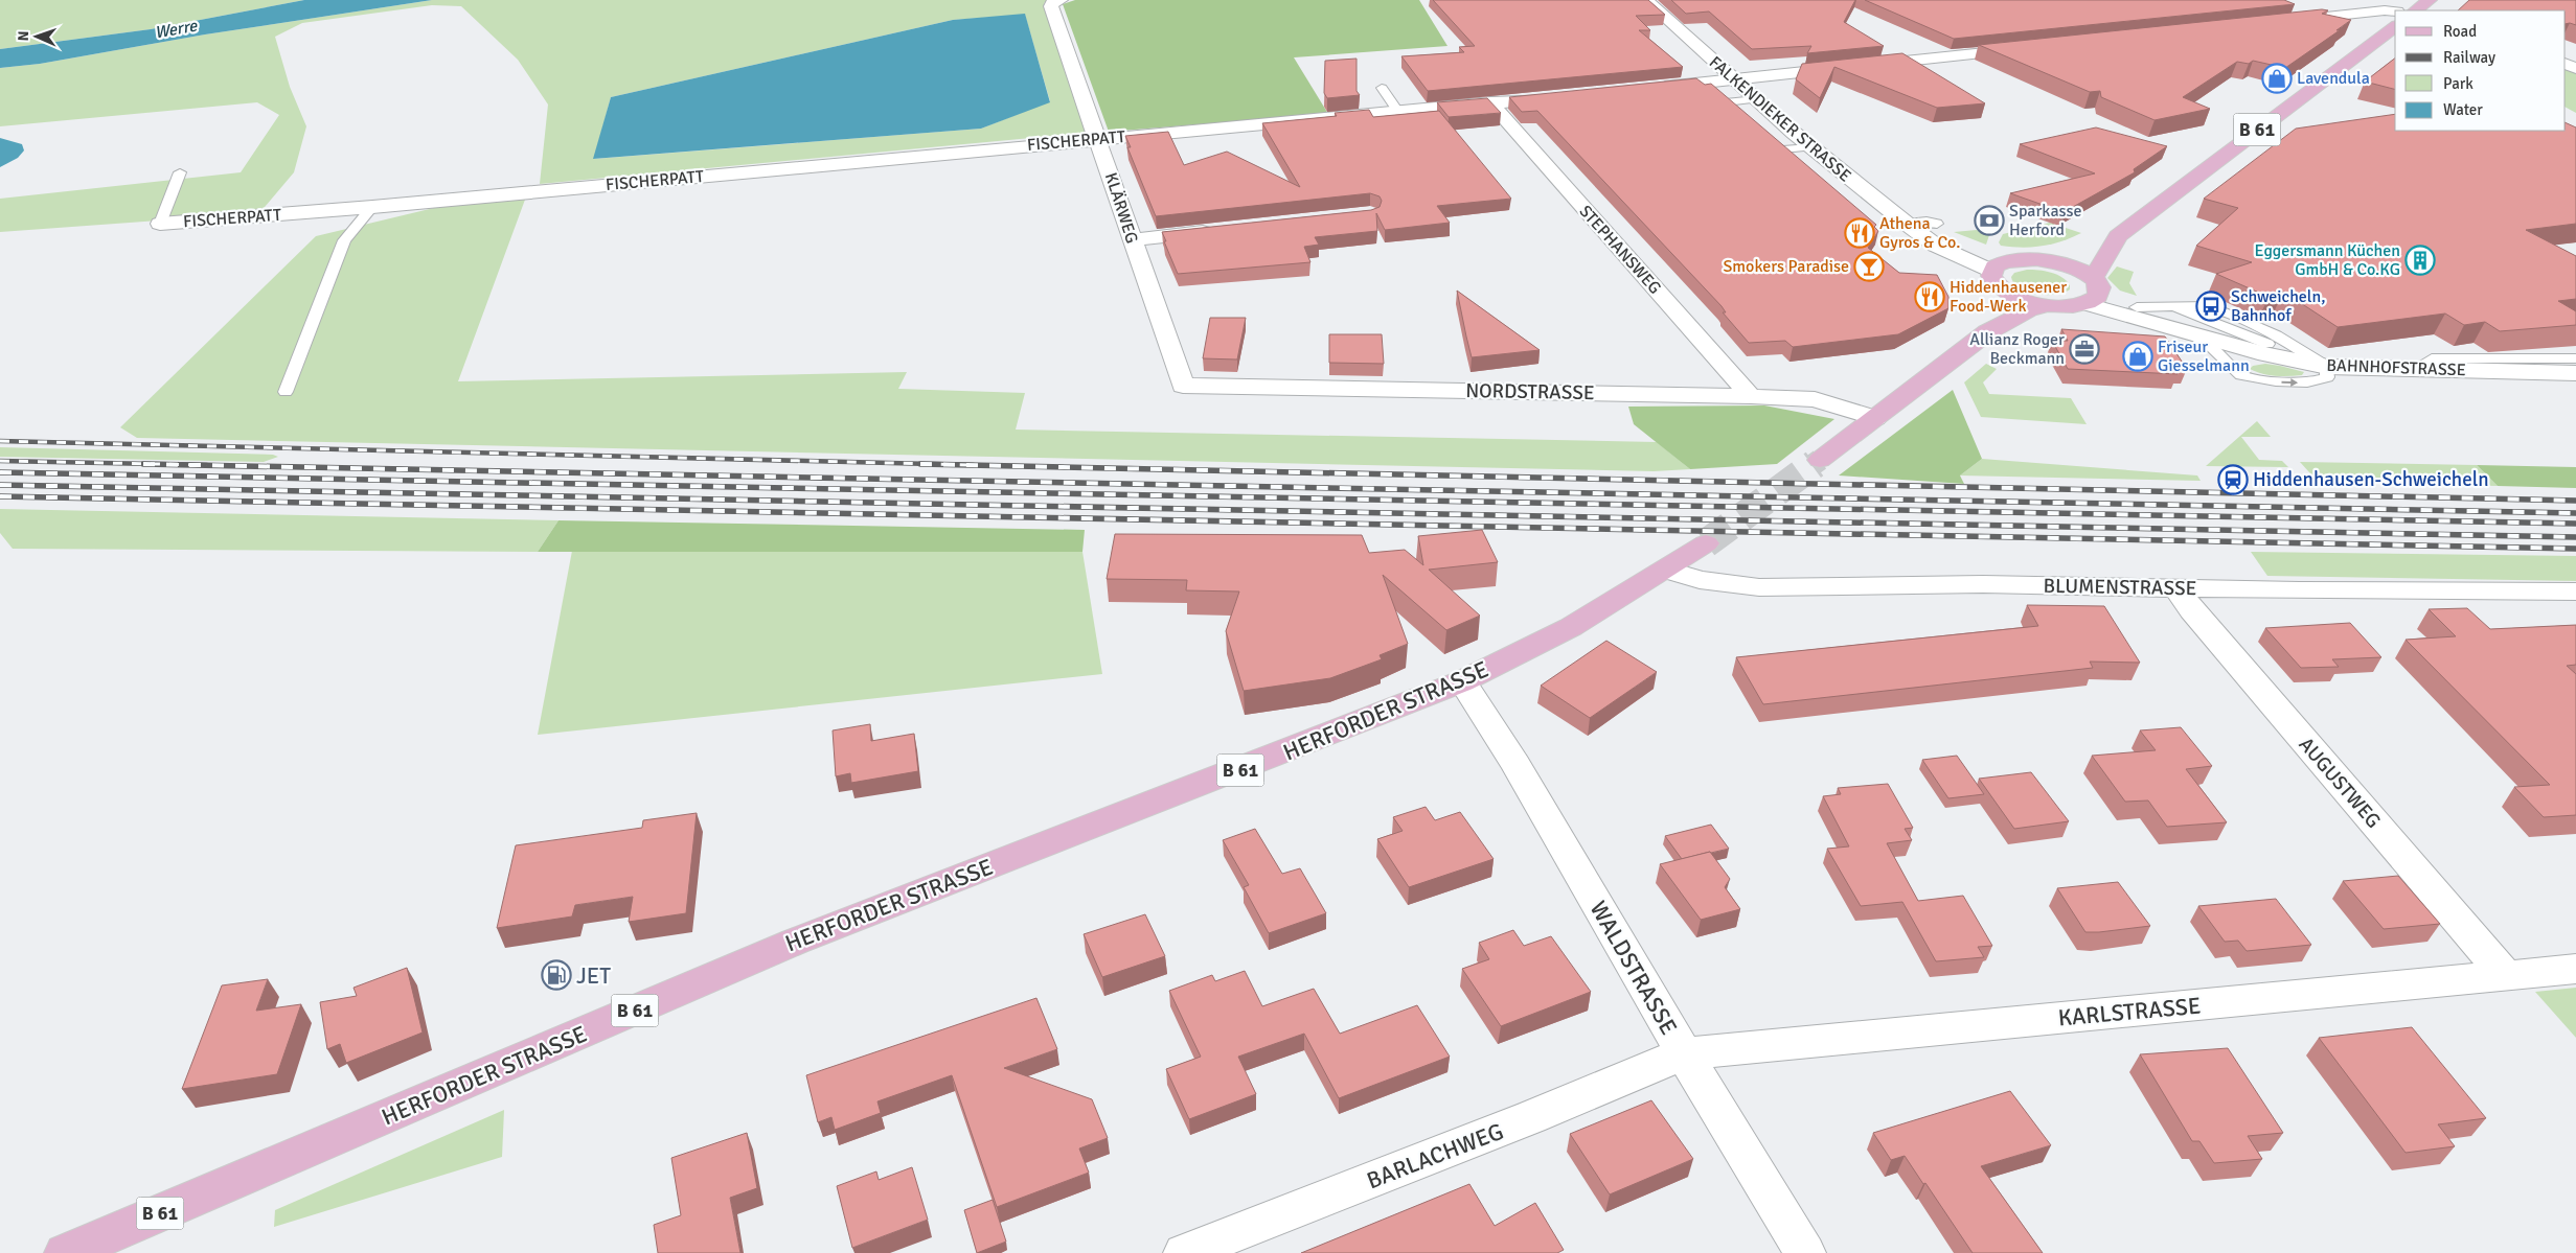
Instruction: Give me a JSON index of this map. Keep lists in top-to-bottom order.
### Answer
{
  "streets": {
    "main road": ["B 61", "HERFORDER STRASSE"],
    "street": [
      "FALKENDIEKER STRASSE",
      "FISCHERPATT",
      "KLÄRWEG",
      "STEPHANSWEG",
      "BAHNHOFSTRASSE",
      "NORDSTRASSE",
      "BLUMENSTRASSE",
      "AUGUSTWEG",
      "WALDSTRASSE",
      "KARLSTRASSE",
      "BARLACHWEG"
    ]
  },
  "crossings": [
    ["B 61", "BAHNHOFSTRASSE"],
    ["FISCHERPATT", "KLÄRWEG"],
    ["FISCHERPATT", "STEPHANSWEG"],
    ["KLÄRWEG", "NORDSTRASSE"],
    ["STEPHANSWEG", "NORDSTRASSE"],
    ["BLUMENSTRASSE", "HERFORDER STRASSE"],
    ["BLUMENSTRASSE", "AUGUSTWEG"],
    ["HERFORDER STRASSE", "WALDSTRASSE"],
    ["AUGUSTWEG", "KARLSTRASSE"],
    ["WALDSTRASSE", "KARLSTRASSE"],
    ["WALDSTRASSE", "BARLACHWEG"],
    ["KARLSTRASSE", "BARLACHWEG"]
  ],
  "water": ["Werre"],
  "places": {
    "shop": ["Lavendula", "Friseur Giesselmann"],
    "bank": ["Sparkasse Herford"],
    "restaurant": ["Athena Gyros & Co.", "Hiddenhausener Food-Werk"],
    "building": ["Eggersmann Küchen GmbH & Co.KG"],
    "bar": ["Smokers Paradise"],
    "bus stop": ["Schweicheln, Bahnhof"],
    "office": ["Allianz Roger Beckmann"],
    "station": ["Hiddenhausen-Schweicheln"],
    "fuel station": ["JET"]
  },
  "legend": [
    "Road",
    "Railway",
    "Park",
    "Water"
  ],
  "north": "left"
}
